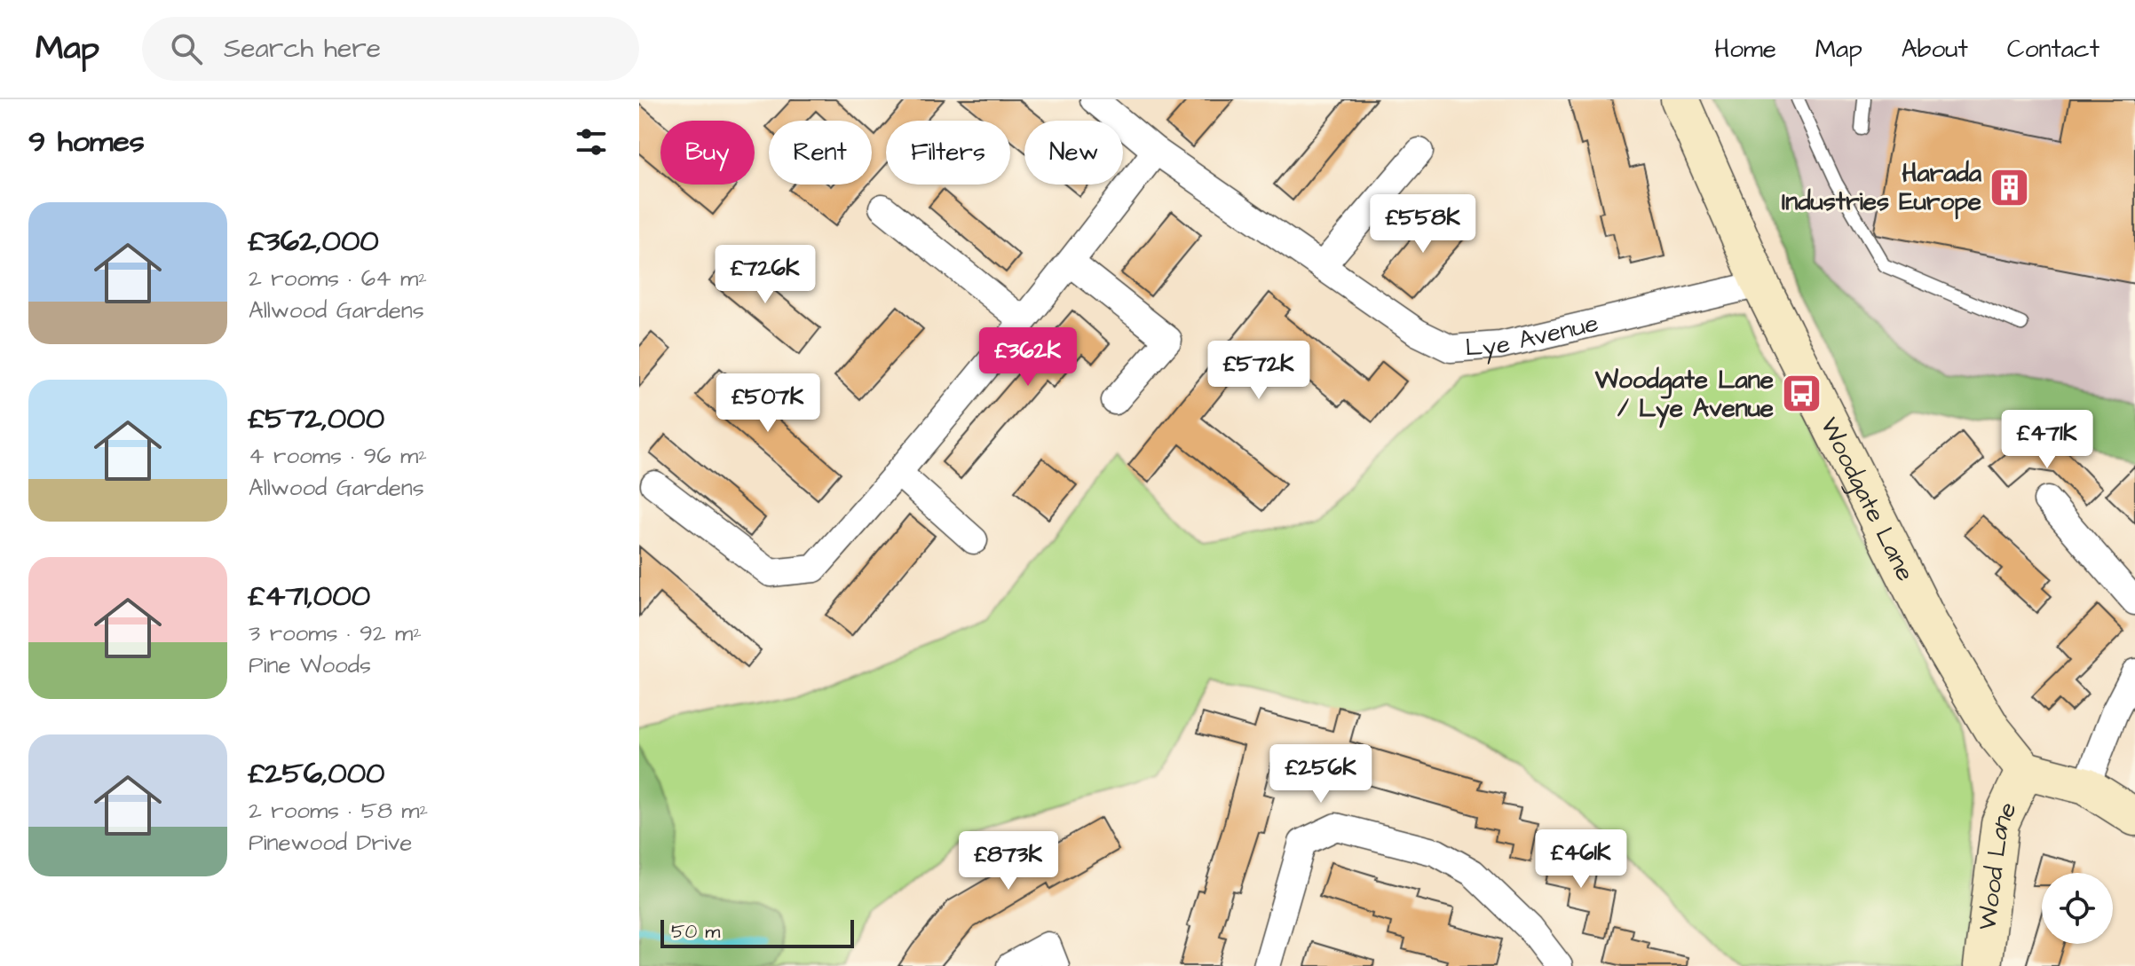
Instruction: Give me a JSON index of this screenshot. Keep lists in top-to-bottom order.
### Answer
{
  "streets": {
    "street": ["Lye Avenue", "Woodgate Lane", "Wood Lane"]
  },
  "crossings": [
    ["Lye Avenue", "Woodgate Lane"],
    ["Woodgate Lane", "Wood Lane"]
  ],
  "places": {
    "building": ["Harada Industries Europe"],
    "bus stop": ["Woodgate Lane / Lye Avenue"]
  },
  "scale_bar": "50 m",
  "page": {
    "header": "Map",
    "search": "Search here",
    "nav": [
      "Home",
      "Map",
      "About",
      "Contact"
    ],
    "heading": "9 homes",
    "chip": [
      "Buy",
      "Rent",
      "Filters",
      "New"
    ],
    "list": [
      {
        "name": "£362,000",
        "note": "2 rooms · 64 m² · Allwood Gardens"
      },
      {
        "name": "£572,000",
        "note": "4 rooms · 96 m² · Allwood Gardens"
      },
      {
        "name": "£471,000",
        "note": "3 rooms · 92 m² · Pine Woods"
      },
      {
        "name": "£256,000",
        "note": "2 rooms · 58 m² · Pinewood Drive"
      }
    ],
    "price": [
      "£558K",
      "£726K",
      "£362K",
      "£572K",
      "£507K",
      "£471K",
      "£256K",
      "£461K",
      "£873K"
    ],
    "scale": "50 m"
  }
}
